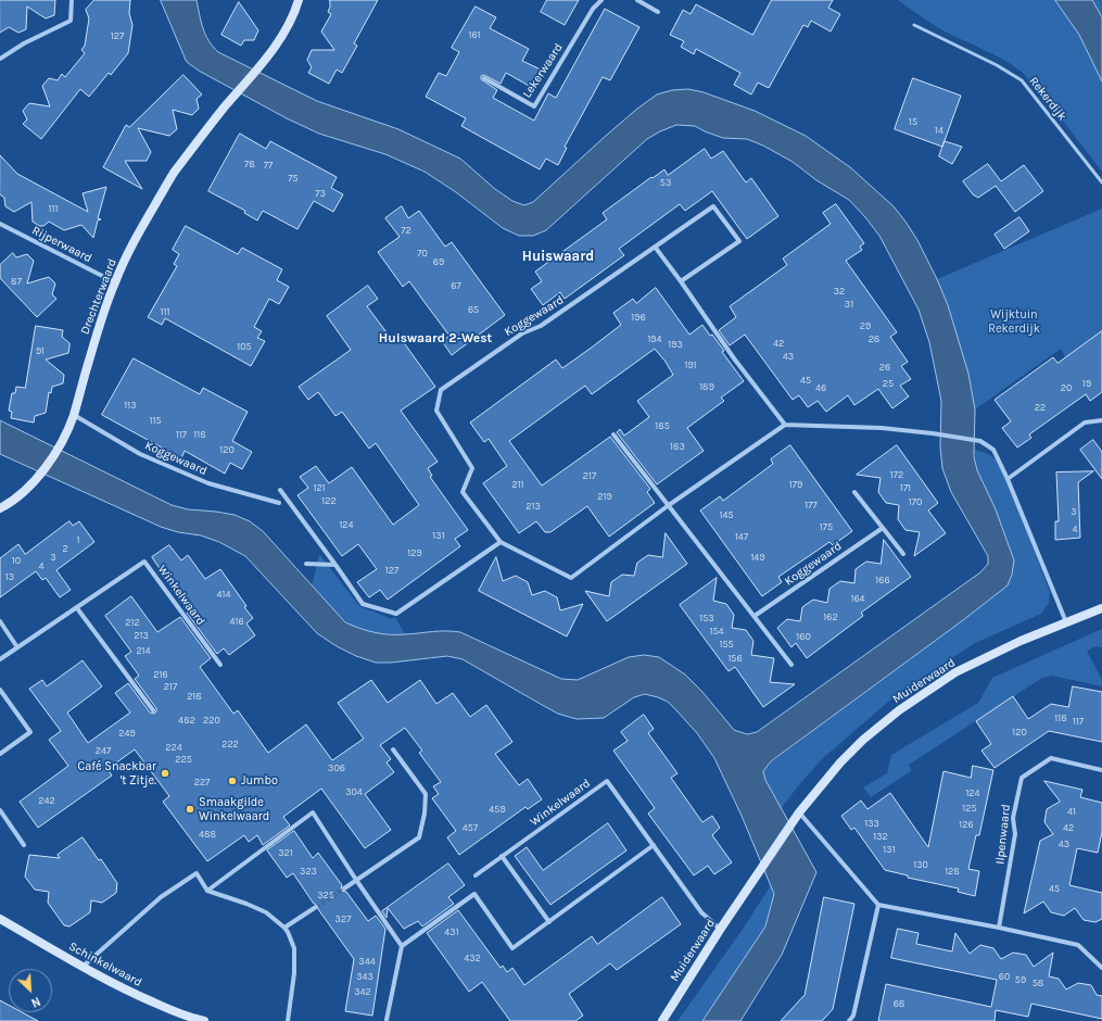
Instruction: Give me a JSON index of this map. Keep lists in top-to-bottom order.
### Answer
{
  "streets": {
    "street": [
      "Lekerwaard",
      "Rijperwaard",
      "Drechterwaard",
      "Koggewaard",
      "Winkelwaard",
      "Muiderwaard",
      "Ilpenwaard",
      "Schinkelwaard"
    ],
    "lane": ["Rekerdijk"]
  },
  "crossings": [
    ["Rijperwaard", "Drechterwaard"],
    ["Drechterwaard", "Koggewaard"],
    ["Winkelwaard", "Muiderwaard"]
  ],
  "districts": ["Huiswaard", "Huiswaard 2-West"],
  "parks": ["Wijktuin Rekerdijk"],
  "places": ["Café Snackbar 't Zitje.", "Jumbo", "Smaakgilde Winkelwaard"],
  "house_numbers": [
    "161",
    "127",
    "15",
    "14",
    "78",
    "77",
    "75",
    "53",
    "73",
    "111",
    "72",
    "70",
    "69",
    "87",
    "67",
    "32",
    "31",
    "65",
    "111",
    "196",
    "29",
    "194",
    "28",
    "42",
    "193",
    "105",
    "91",
    "43",
    "191",
    "26",
    "45",
    "25",
    "19",
    "189",
    "46",
    "20",
    "113",
    "22",
    "115",
    "185",
    "117",
    "118",
    "183",
    "120",
    "172",
    "217",
    "211",
    "179",
    "121",
    "171",
    "219",
    "122",
    "170",
    "177",
    "213",
    "3",
    "145",
    "124",
    "175",
    "4",
    "131",
    "147",
    "1",
    "2",
    "129",
    "3",
    "149",
    "10",
    "4",
    "127",
    "13",
    "166",
    "414",
    "164",
    "162",
    "153",
    "416",
    "212",
    "154",
    "213",
    "160",
    "155",
    "214",
    "156",
    "216",
    "217",
    "218",
    "118",
    "482",
    "220",
    "117",
    "120",
    "249",
    "222",
    "224",
    "247",
    "225",
    "306",
    "227",
    "304",
    "124",
    "242",
    "125",
    "459",
    "41",
    "133",
    "126",
    "457",
    "42",
    "488",
    "132",
    "43",
    "131",
    "321",
    "130",
    "323",
    "128",
    "45",
    "325",
    "327",
    "431",
    "432",
    "344",
    "343",
    "60",
    "59",
    "58",
    "342",
    "68"
  ],
  "north": "bottom right"
}
